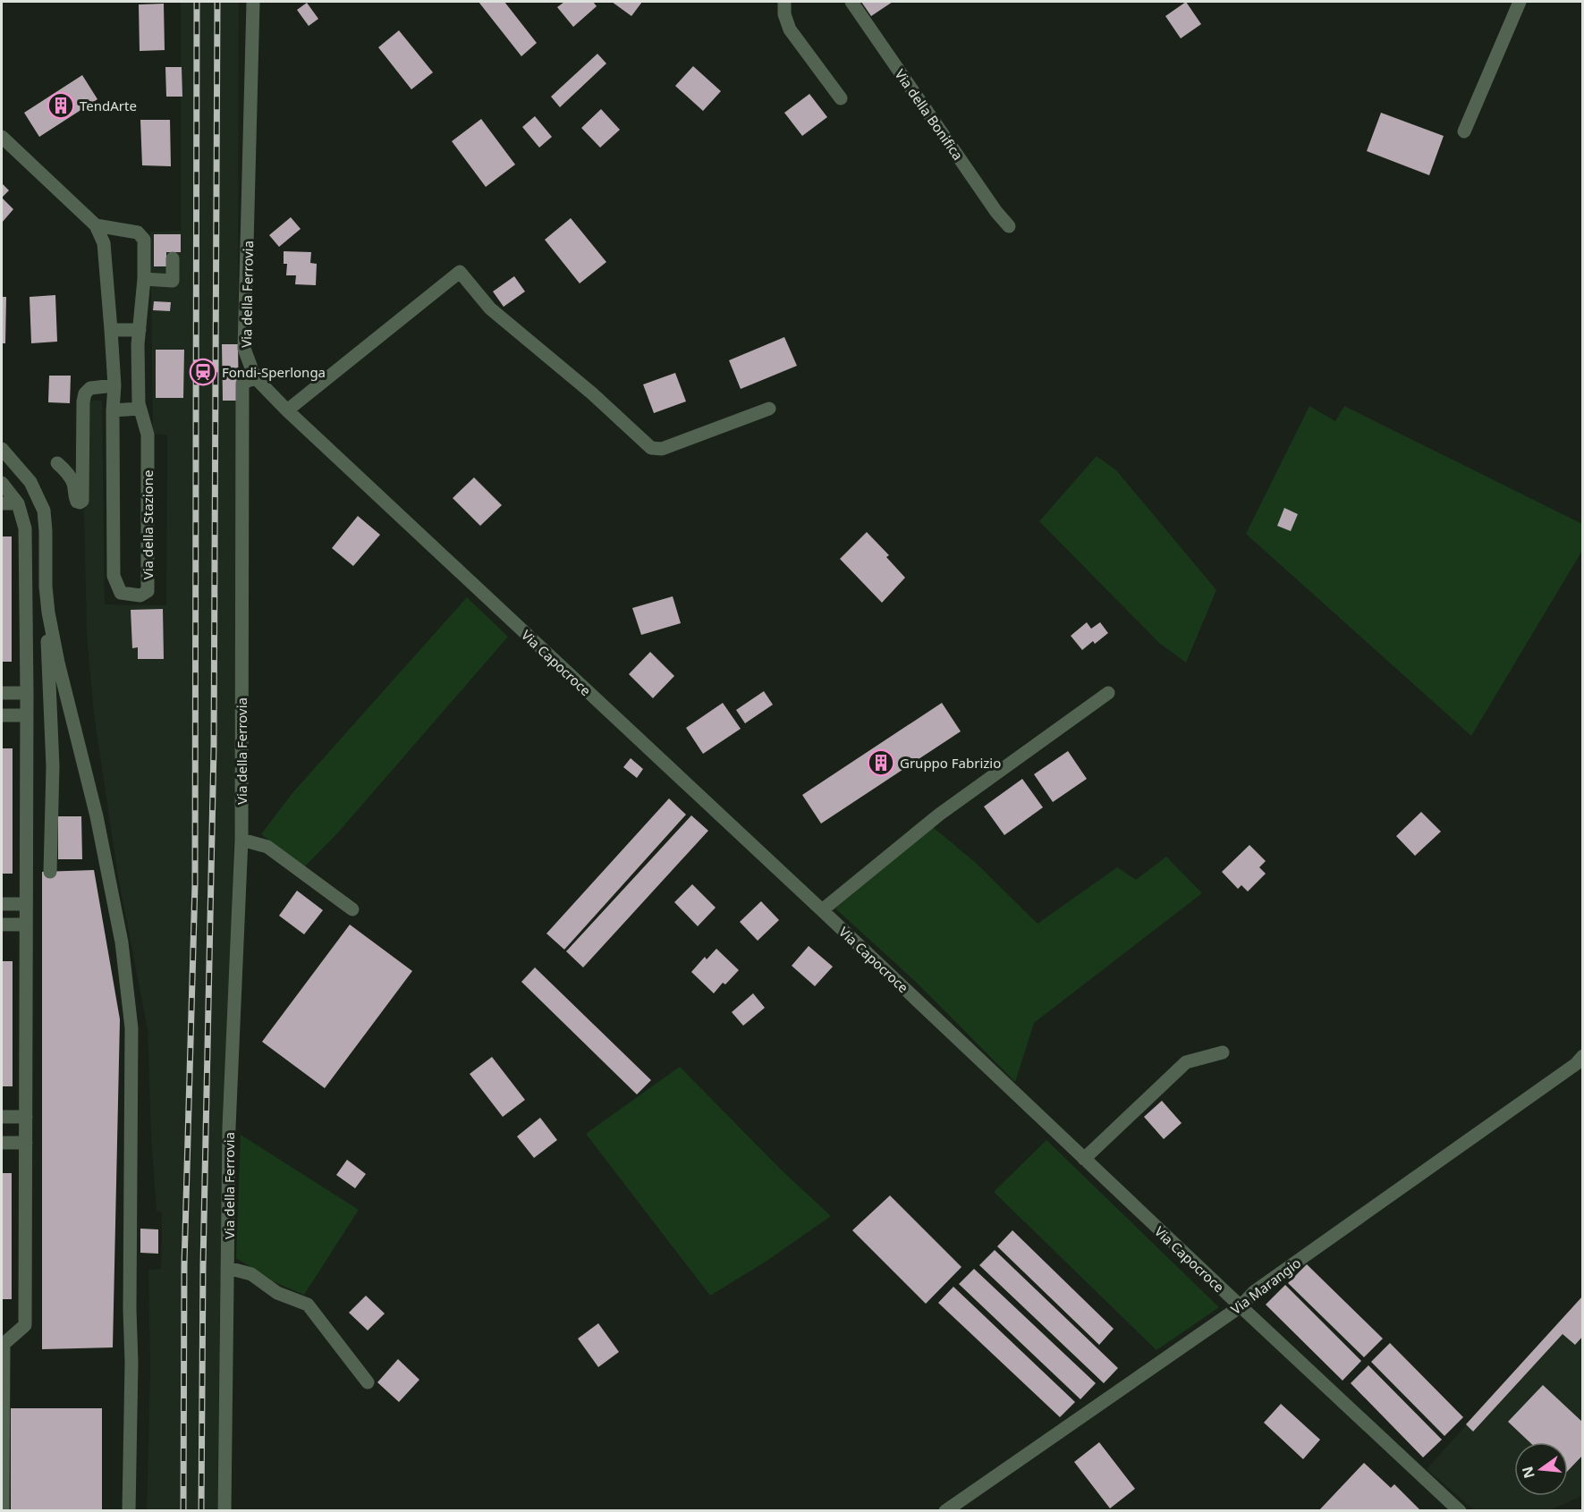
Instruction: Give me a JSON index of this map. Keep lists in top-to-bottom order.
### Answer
{
  "streets": {
    "street": [
      "Via della Bonifica",
      "Via della Ferrovia",
      "Via della Stazione",
      "Via Capocroce",
      "Via Marangio"
    ]
  },
  "crossings": [
    ["Via della Ferrovia", "Via Capocroce"],
    ["Via Capocroce", "Via Marangio"]
  ],
  "places": {
    "building": ["TendArte", "Gruppo Fabrizio"],
    "station": ["Fondi-Sperlonga"]
  },
  "north": "left"
}
